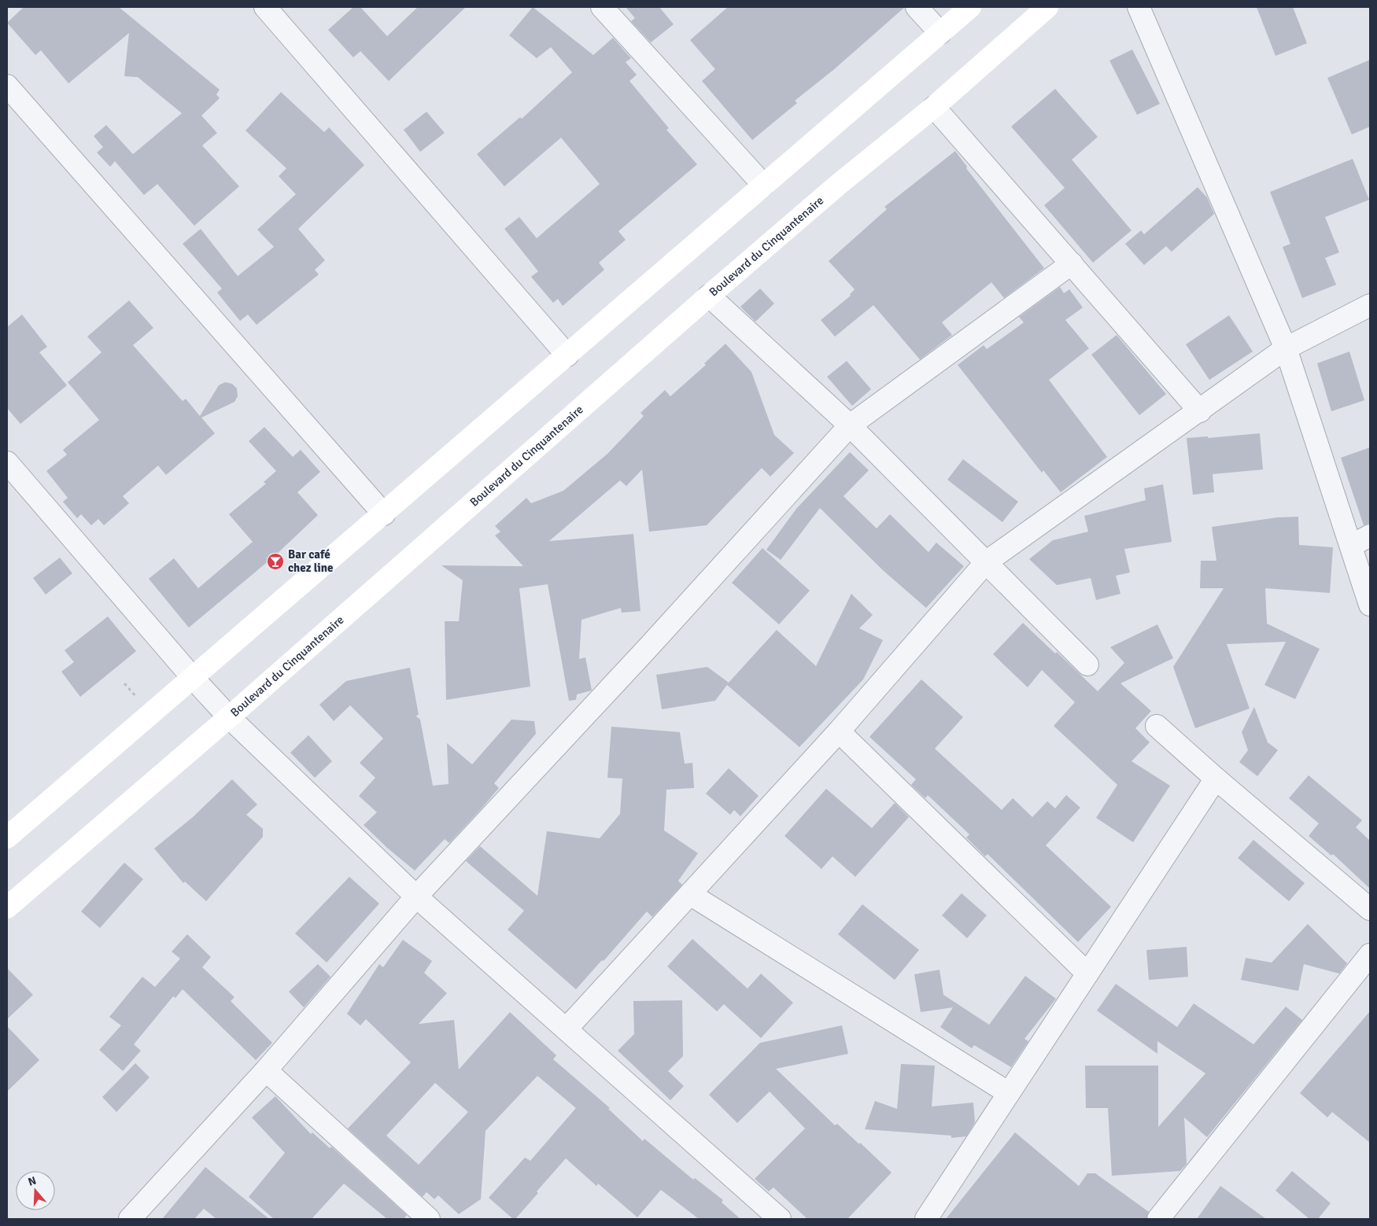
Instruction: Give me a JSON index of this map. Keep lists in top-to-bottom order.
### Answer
{
  "streets": {
    "main road": ["Boulevard du Cinquantenaire"]
  },
  "places": {
    "bar": ["Bar café chez line"]
  },
  "north": "top"
}
